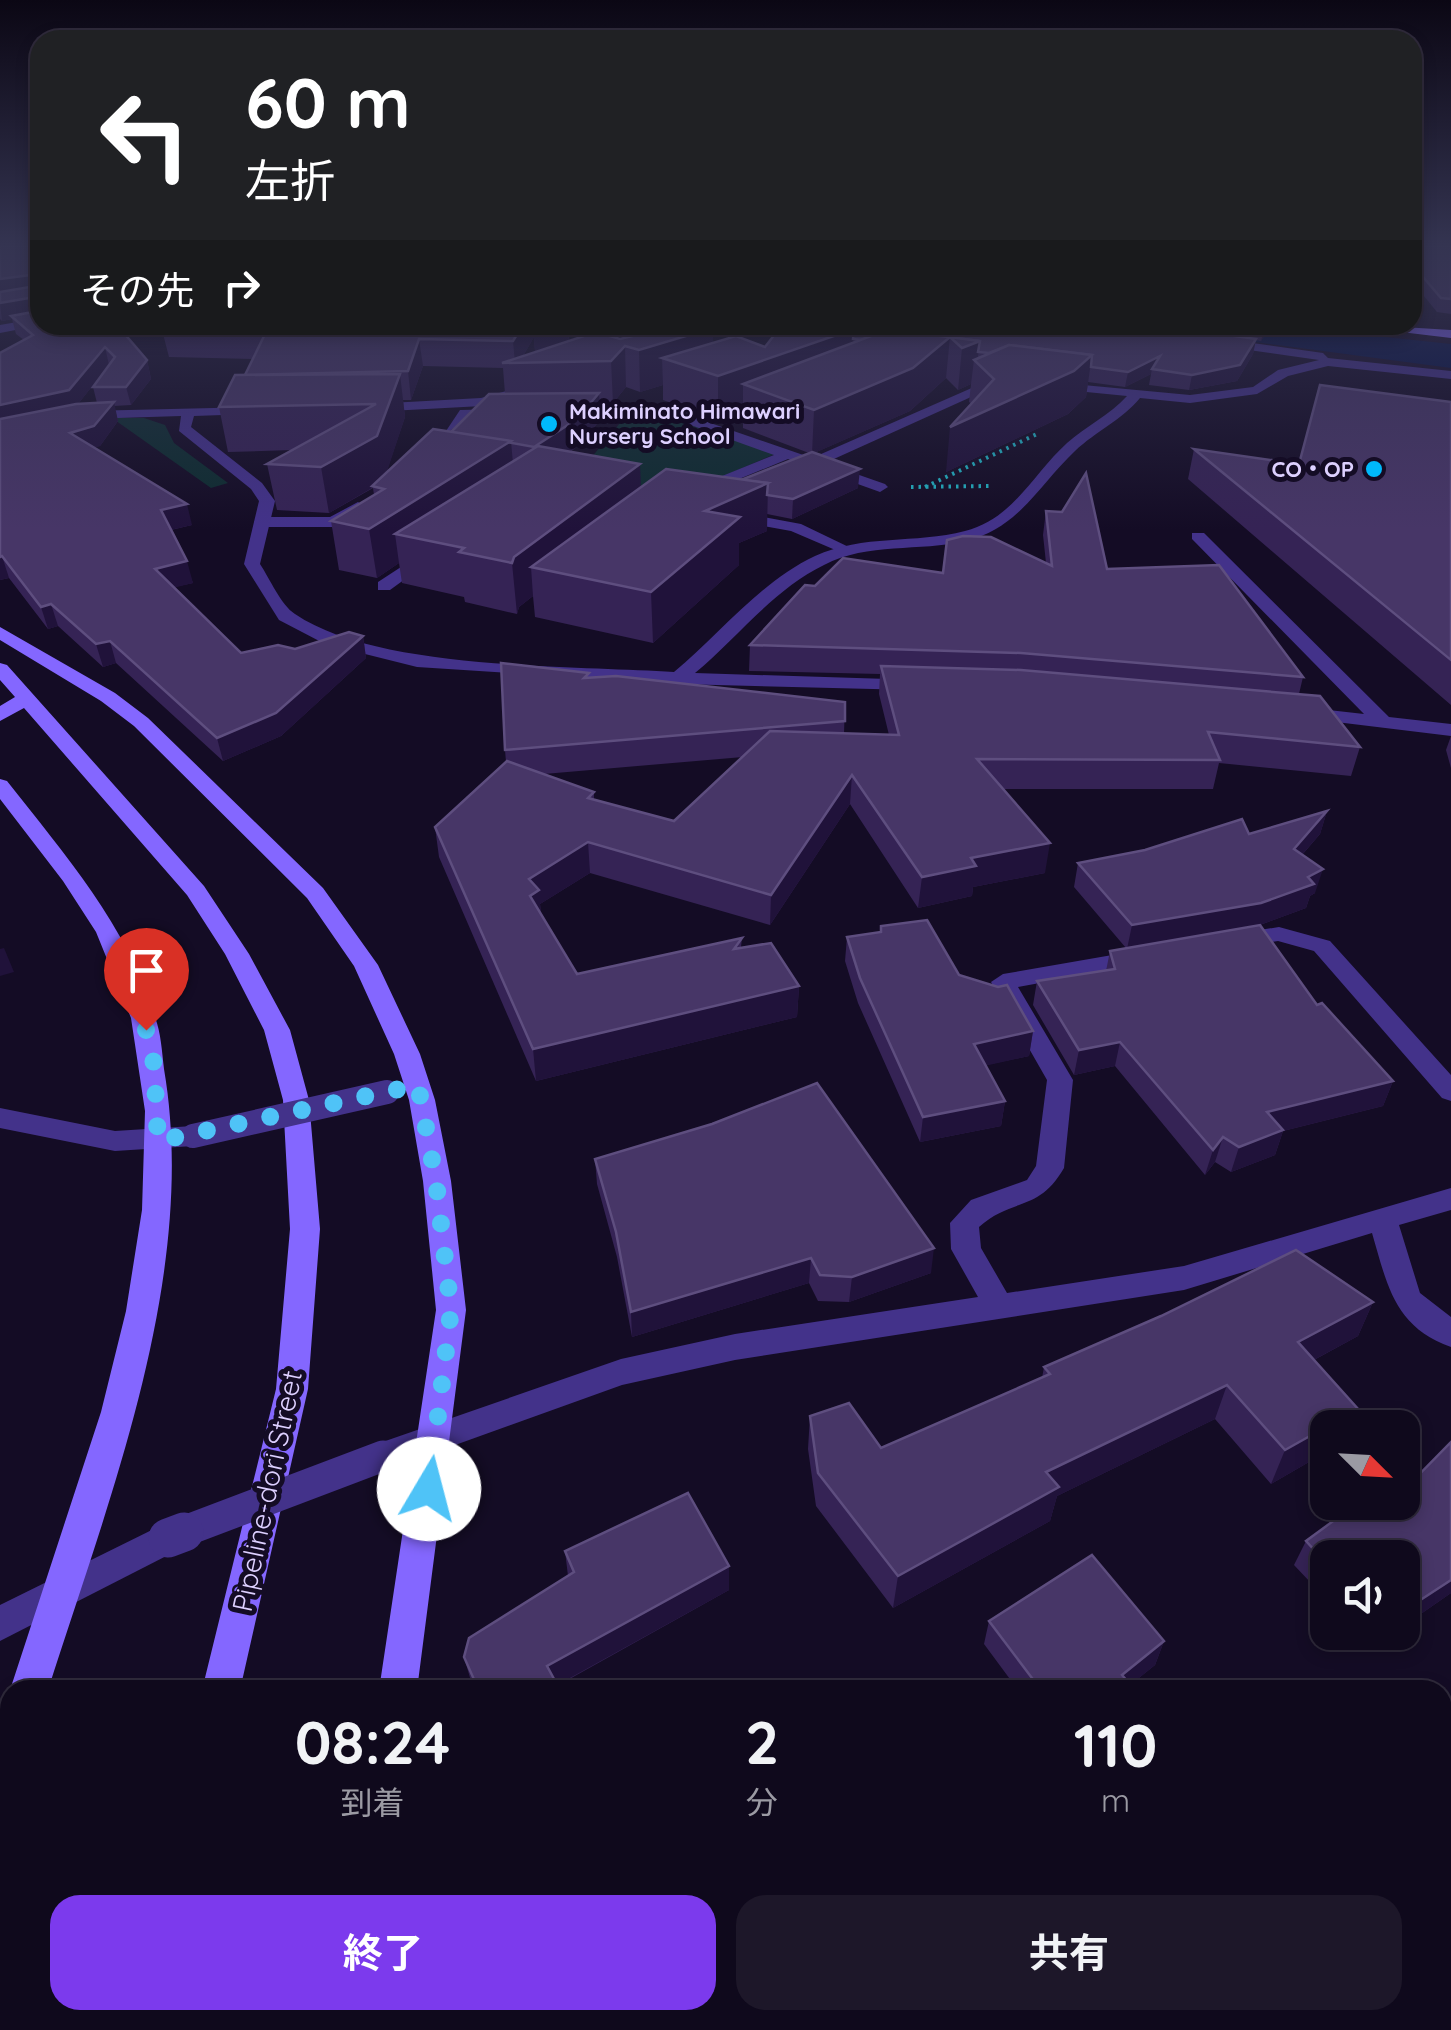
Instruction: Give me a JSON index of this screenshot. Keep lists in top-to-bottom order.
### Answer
{
  "streets": {
    "main road": ["Pipeline-dori Street"]
  },
  "places": ["Makiminato Himawari Nursery School", "CO・OP"],
  "north": "bottom right",
  "page": {
    "turn": ["60 m", "左折"],
    "then": "その先",
    "eta": [
      "08:24",
      "到着",
      "2",
      "分",
      "110",
      "m"
    ],
    "buttons": ["終了", "共有"]
  }
}
